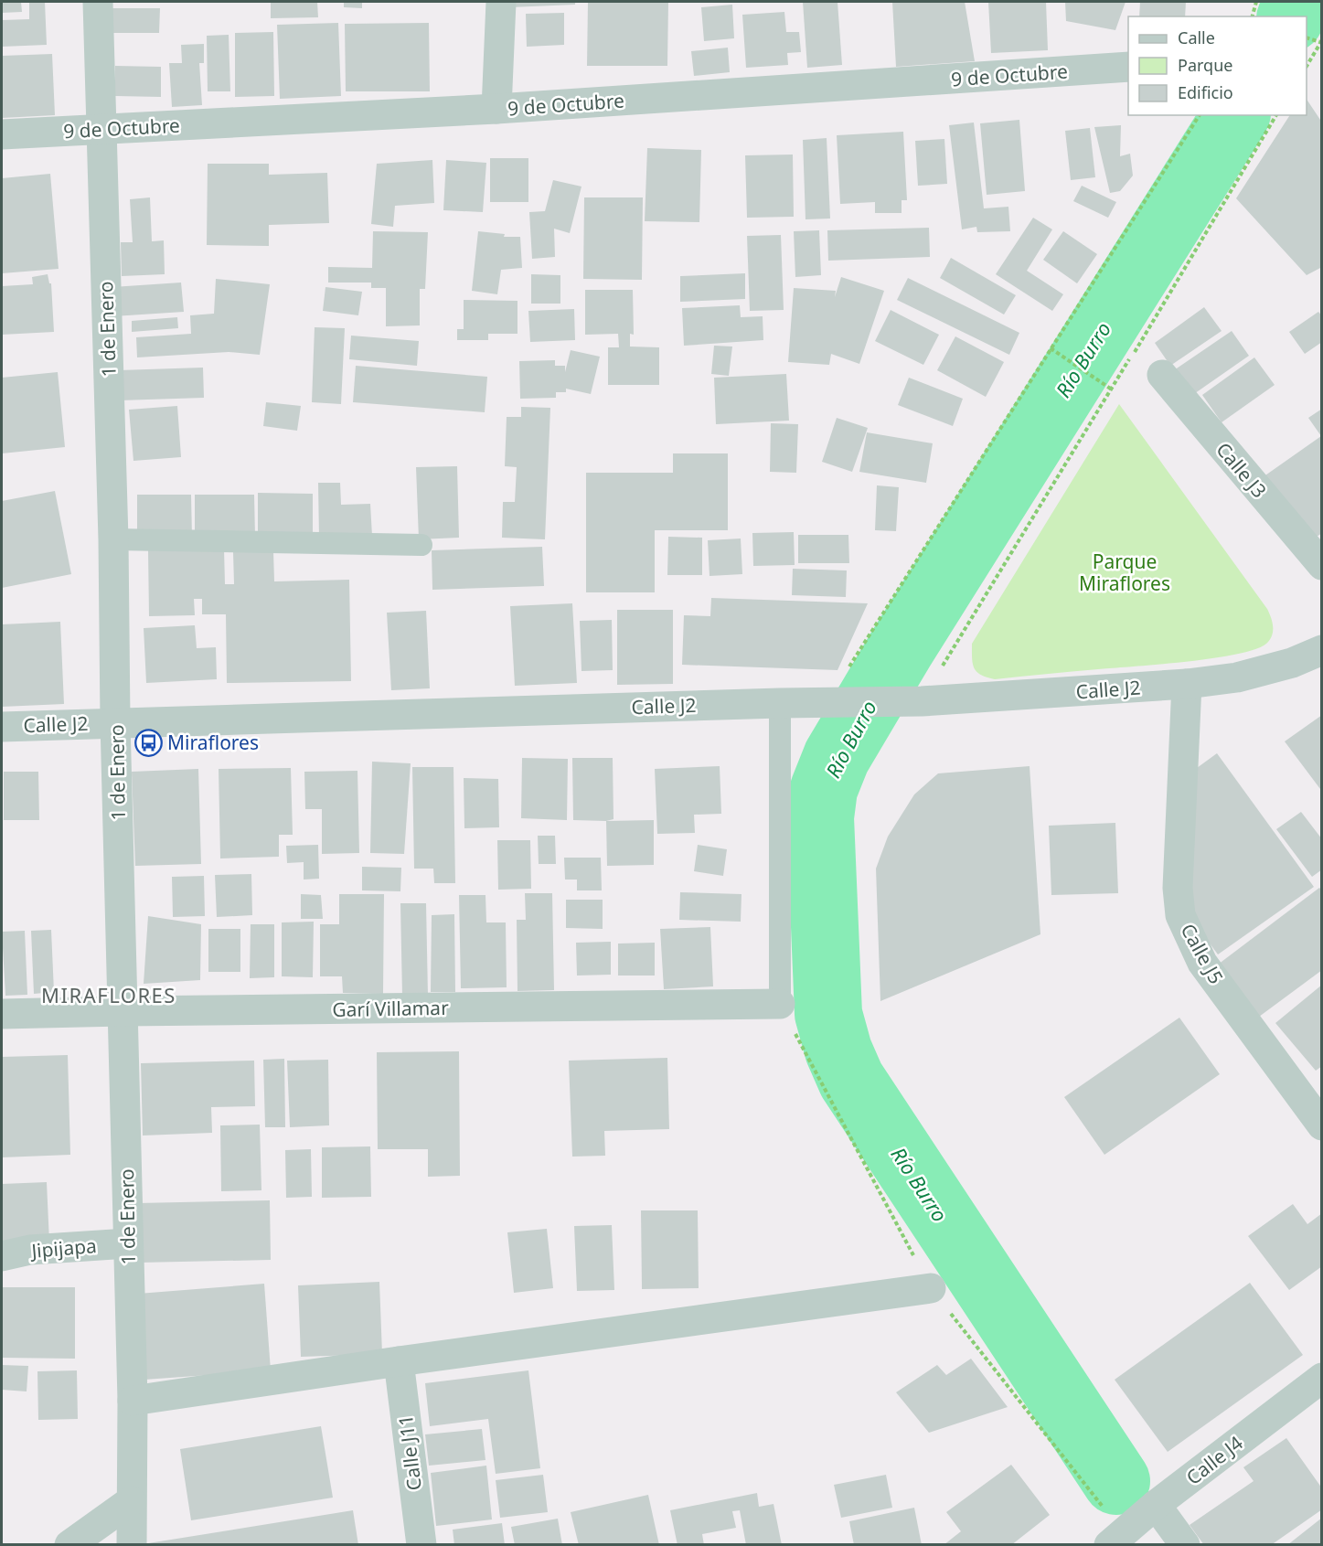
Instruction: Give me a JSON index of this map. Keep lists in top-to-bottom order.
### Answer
{
  "streets": {
    "street": [
      "9 de Octubre",
      "1 de Enero",
      "Calle J3",
      "Calle J2",
      "Calle J5",
      "Garí Villamar",
      "Jipijapa",
      "Calle J11",
      "Calle J4"
    ]
  },
  "crossings": [
    ["9 de Octubre", "1 de Enero"],
    ["1 de Enero", "Calle J2"],
    ["1 de Enero", "Garí Villamar"],
    ["1 de Enero", "Jipijapa"],
    ["Calle J2", "Calle J5"]
  ],
  "districts": ["MIRAFLORES"],
  "water": ["Río Burro"],
  "parks": ["Parque Miraflores"],
  "places": {
    "bus stop": ["Miraflores"]
  },
  "legend": ["Calle", "Parque", "Edificio"]
}
